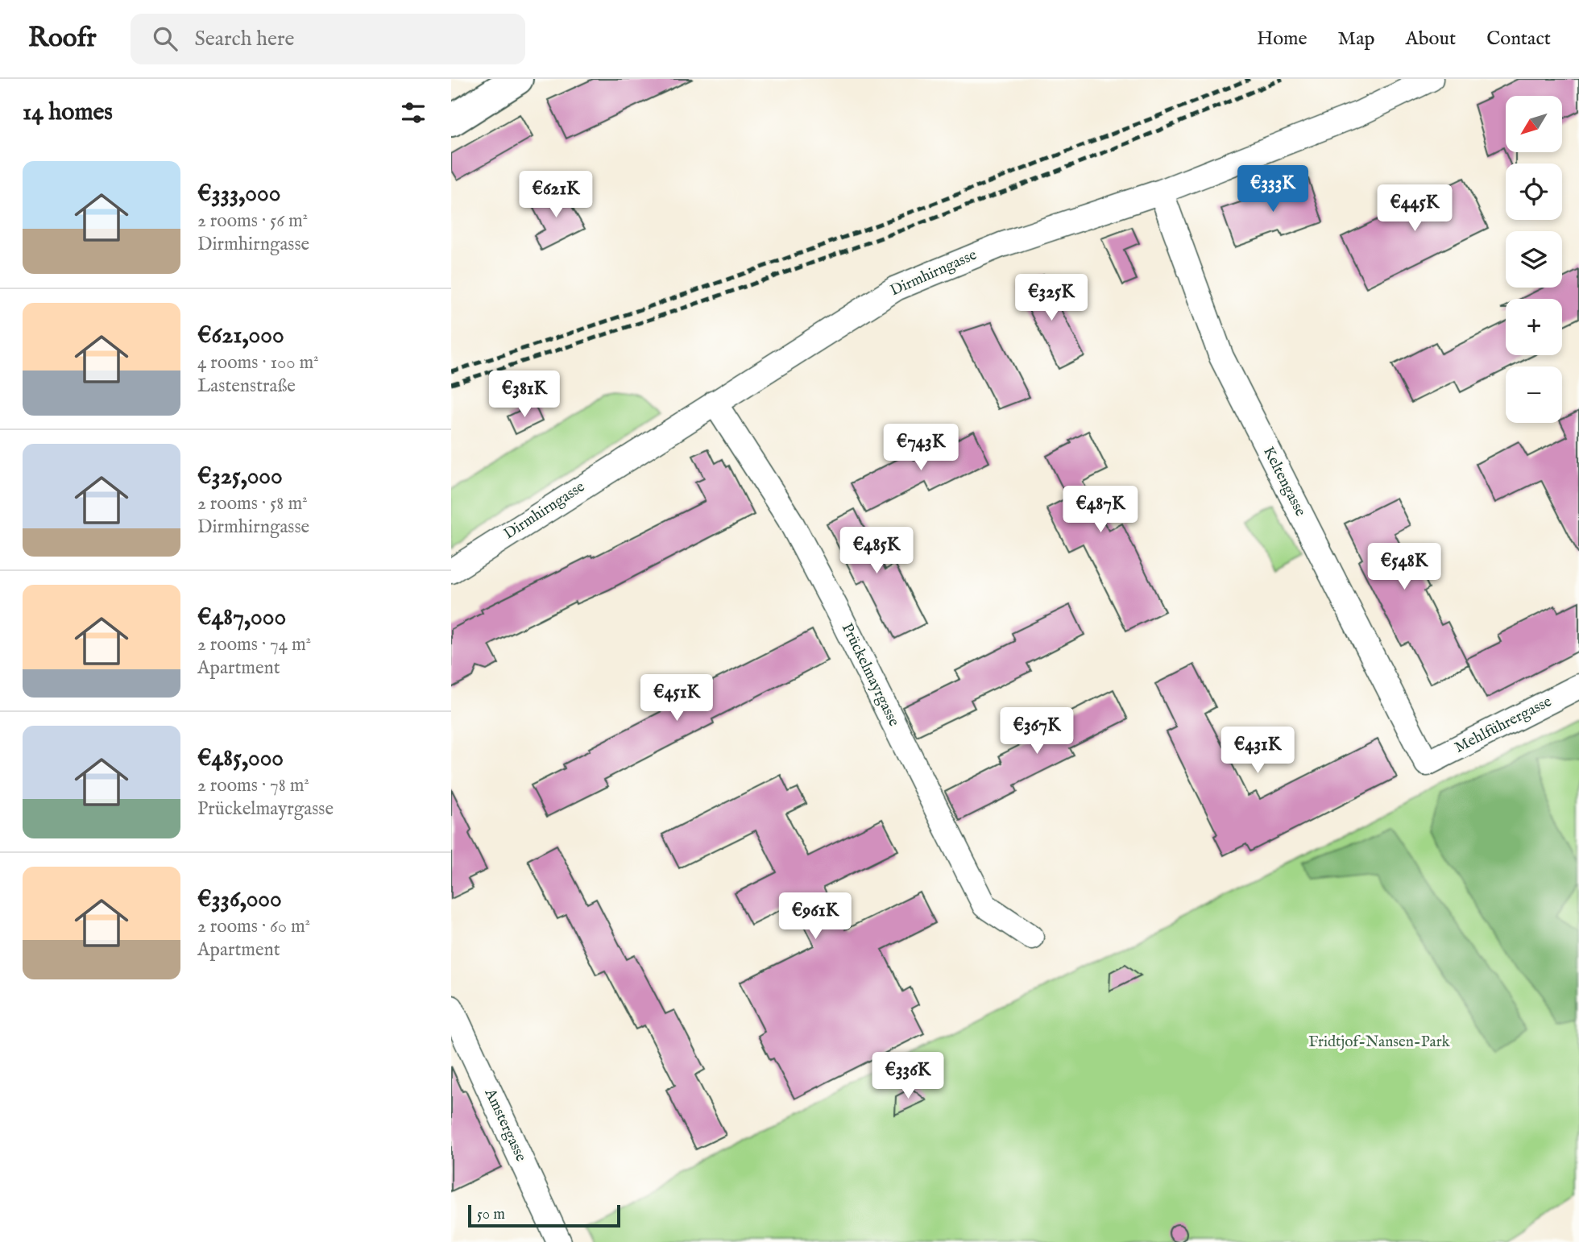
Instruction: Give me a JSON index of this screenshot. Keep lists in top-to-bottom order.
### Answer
{
  "streets": {
    "street": [
      "Dirmhirngasse",
      "Keltengasse",
      "Prückelmayrgasse",
      "Mehlführergasse",
      "Amstergasse"
    ]
  },
  "crossings": [
    ["Dirmhirngasse", "Keltengasse"],
    ["Dirmhirngasse", "Prückelmayrgasse"],
    ["Keltengasse", "Mehlführergasse"]
  ],
  "parks": ["Fridtjof-Nansen-Park"],
  "scale_bar": "50 m",
  "north": "bottom left",
  "page": {
    "header": "Roofr",
    "search": "Search here",
    "nav": [
      "Home",
      "Map",
      "About",
      "Contact"
    ],
    "heading": "14 homes",
    "map_buttons": ["+", "−"],
    "list": [
      {
        "name": "€333,000",
        "note": "2 rooms · 56 m² · Dirmhirngasse"
      },
      {
        "name": "€621,000",
        "note": "4 rooms · 100 m² · Lastenstraße"
      },
      {
        "name": "€325,000",
        "note": "2 rooms · 58 m² · Dirmhirngasse"
      },
      {
        "name": "€487,000",
        "note": "2 rooms · 74 m² · Apartment"
      },
      {
        "name": "€485,000",
        "note": "2 rooms · 78 m² · Prückelmayrgasse"
      },
      {
        "name": "€336,000",
        "note": "2 rooms · 60 m² · Apartment"
      }
    ],
    "price": [
      "€333K",
      "€621K",
      "€445K",
      "€325K",
      "€381K",
      "€743K",
      "€487K",
      "€485K",
      "€548K",
      "€451K",
      "€367K",
      "€431K",
      "€961K",
      "€336K"
    ],
    "scale": "50 m"
  }
}
